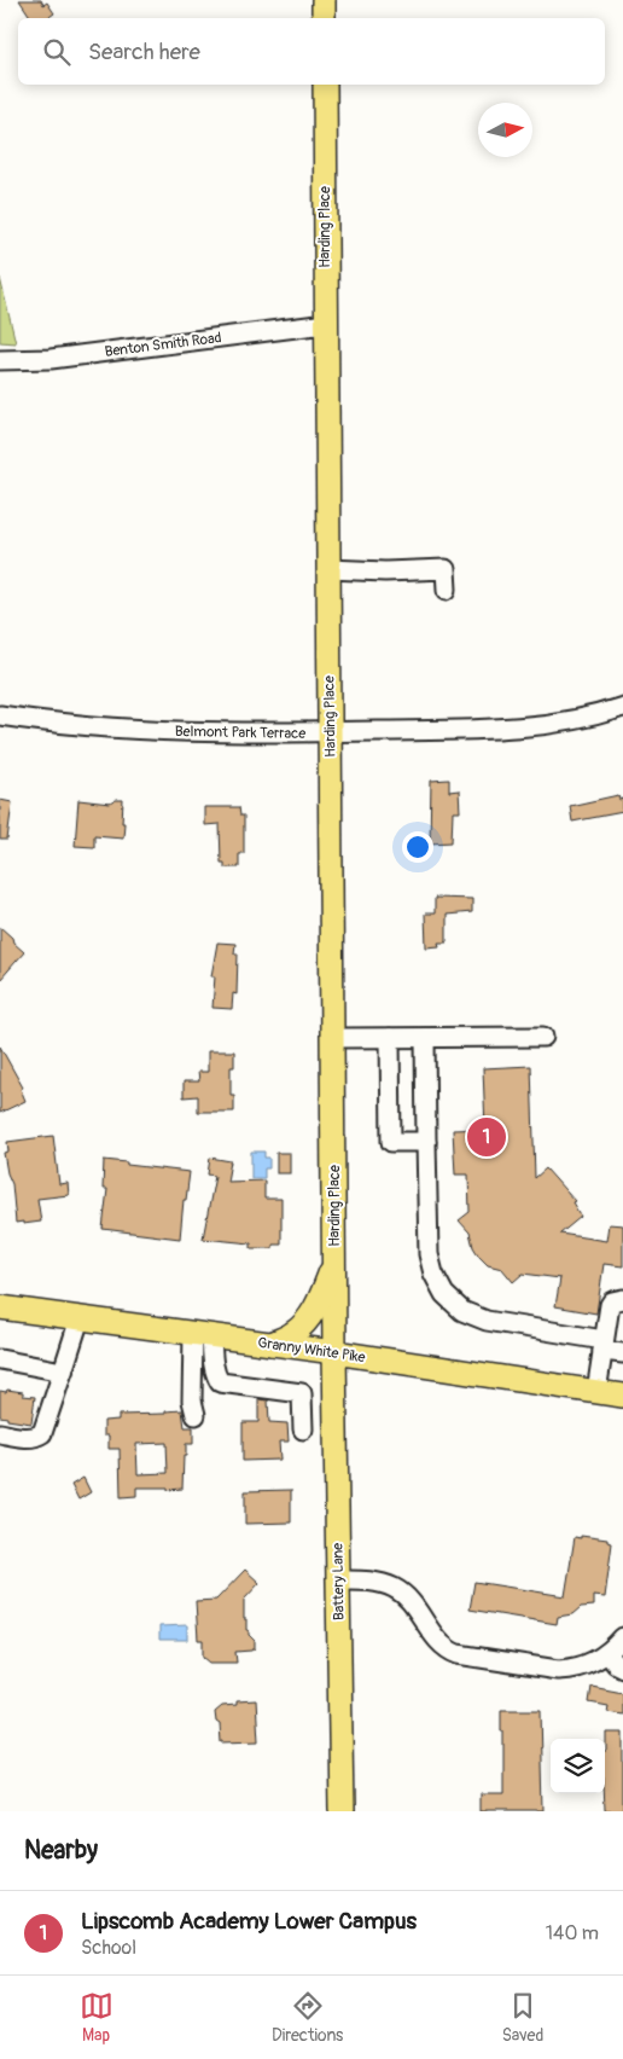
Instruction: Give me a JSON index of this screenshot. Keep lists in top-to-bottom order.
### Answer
{
  "streets": {
    "main road": ["Harding Place", "Granny White Pike", "Battery Lane"],
    "street": ["Benton Smith Road", "Belmont Park Terrace"]
  },
  "crossings": [
    ["Harding Place", "Benton Smith Road"],
    ["Harding Place", "Belmont Park Terrace"],
    ["Harding Place", "Granny White Pike"],
    ["Harding Place", "Battery Lane"],
    ["Granny White Pike", "Battery Lane"]
  ],
  "north": "right",
  "page": {
    "search": "Search here",
    "pins": "1",
    "heading": "Nearby",
    "list": [
      {
        "mark": "1",
        "name": "Lipscomb Academy Lower Campus",
        "note": "School",
        "value": "140 m"
      }
    ],
    "nav": ["Map", "Directions", "Saved"]
  }
}
